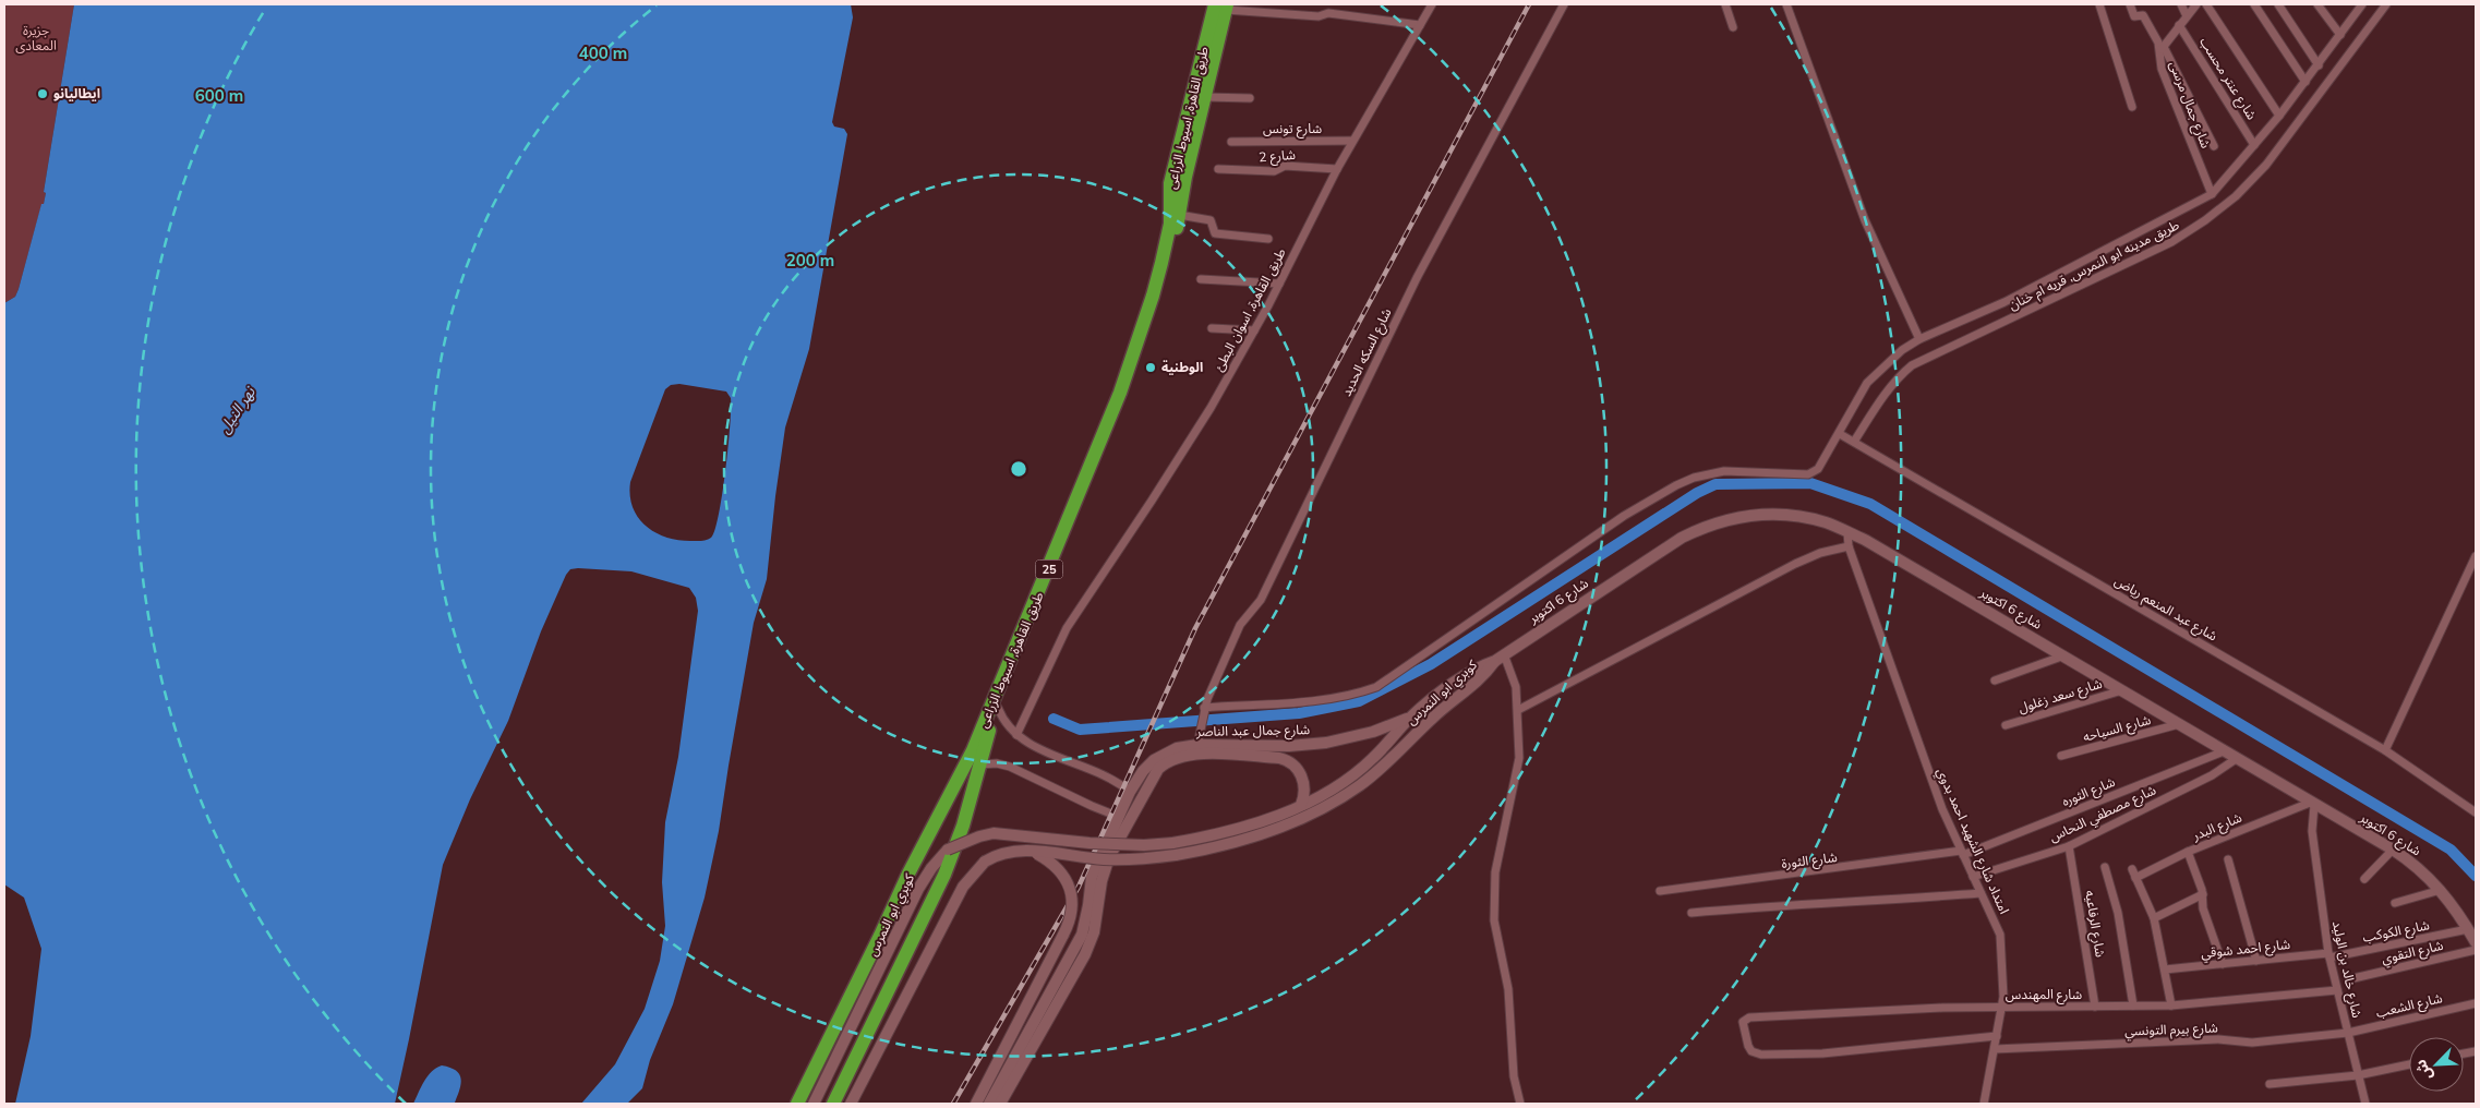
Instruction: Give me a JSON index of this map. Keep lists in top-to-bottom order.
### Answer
{
  "streets": {
    "highway": ["طريق القاهرة, اسيوط الزراعى", "25"],
    "main road": ["شارع 6 اكتوبر", "كوبري ابو النمرس", "شارع جمال عبد الناصر"],
    "street": [
      "شارع عنتر محسب",
      "شارع جمال مرسى",
      "شارع تونس",
      "شارع 2",
      "طريق مدينه ابو النمرس, قريه ام خنان",
      "طريق القاهرة, اسوان البطئ",
      "شارع السكه الحديد",
      "شارع عبد المنعم رياض",
      "شارع سعد زغلول",
      "شارع السياحه",
      "شارع الثوره",
      "شارع مصطفي النحاس",
      "شارع البدر",
      "امتداد شارع الشهيد احمد بدوي",
      "شارع الثورة",
      "شارع الرفاعيه",
      "شارع الكوكب",
      "شارع احمد شوقي",
      "شارع التقوي",
      "شارع خالد بن الوليد",
      "شارع المهندس",
      "شارع الشعب",
      "شارع بيرم التونسي"
    ]
  },
  "crossings": [
    ["شارع عنتر محسب", "طريق مدينه ابو النمرس, قريه ام خنان"],
    ["شارع جمال مرسى", "طريق مدينه ابو النمرس, قريه ام خنان"],
    ["شارع تونس", "طريق القاهرة, اسوان البطئ"],
    ["شارع 2", "طريق القاهرة, اسوان البطئ"],
    ["طريق مدينه ابو النمرس, قريه ام خنان", "شارع السكه الحديد"],
    ["طريق مدينه ابو النمرس, قريه ام خنان", "شارع عبد المنعم رياض"],
    ["شارع السكه الحديد", "شارع جمال عبد الناصر"],
    ["شارع 6 اكتوبر", "كوبري ابو النمرس"],
    ["شارع 6 اكتوبر", "شارع سعد زغلول"],
    ["شارع 6 اكتوبر", "شارع السياحه"],
    ["شارع 6 اكتوبر", "شارع الثوره"],
    ["شارع 6 اكتوبر", "شارع مصطفي النحاس"],
    ["شارع 6 اكتوبر", "شارع البدر"],
    ["شارع 6 اكتوبر", "امتداد شارع الشهيد احمد بدوي"],
    ["شارع 6 اكتوبر", "شارع الكوكب"],
    ["شارع 6 اكتوبر", "شارع خالد بن الوليد"],
    ["كوبري ابو النمرس", "شارع جمال عبد الناصر"],
    ["شارع الثوره", "امتداد شارع الشهيد احمد بدوي"],
    ["شارع الثوره", "شارع الثورة"],
    ["شارع مصطفي النحاس", "امتداد شارع الشهيد احمد بدوي"],
    ["شارع مصطفي النحاس", "شارع الرفاعيه"],
    ["شارع البدر", "شارع خالد بن الوليد"],
    ["امتداد شارع الشهيد احمد بدوي", "شارع الثورة"],
    ["امتداد شارع الشهيد احمد بدوي", "شارع المهندس"],
    ["امتداد شارع الشهيد احمد بدوي", "شارع بيرم التونسي"],
    ["شارع الرفاعيه", "شارع المهندس"],
    ["شارع الكوكب", "شارع احمد شوقي"],
    ["شارع الكوكب", "شارع خالد بن الوليد"],
    ["شارع احمد شوقي", "شارع خالد بن الوليد"],
    ["شارع خالد بن الوليد", "شارع المهندس"],
    ["شارع خالد بن الوليد", "شارع الشعب"],
    ["شارع خالد بن الوليد", "شارع بيرم التونسي"],
    ["شارع الشعب", "شارع بيرم التونسي"]
  ],
  "water": ["نهر النيل"],
  "parks": ["جزيرة المعادى"],
  "places": ["ايطاليانو", "الوطنية"],
  "north": "bottom left",
  "rings": ["400 m", "600 m", "200 m"]
}
